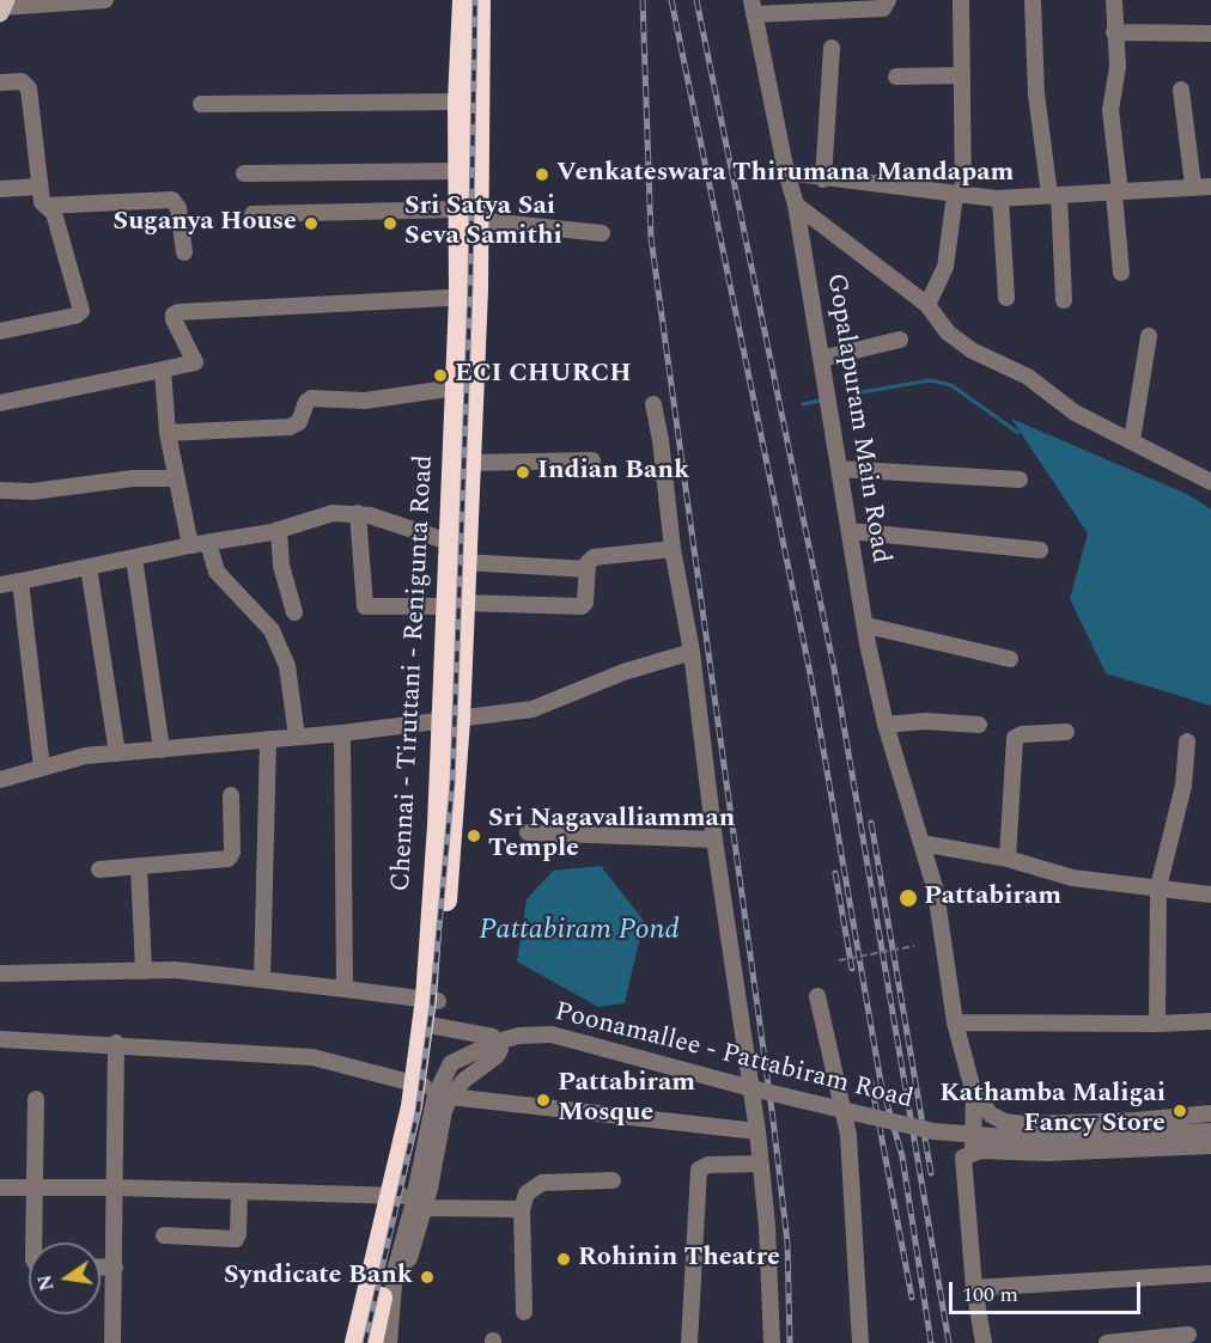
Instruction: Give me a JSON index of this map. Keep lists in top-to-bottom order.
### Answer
{
  "streets": {
    "highway": ["Chennai - Tiruttani - Renigunta Road"],
    "street": ["Gopalapuram Main Road", "Poonamallee - Pattabiram Road"]
  },
  "crossings": [
    ["Chennai - Tiruttani - Renigunta Road", "Poonamallee - Pattabiram Road"]
  ],
  "water": ["Pattabiram Pond"],
  "places": [
    "Venkateswara Thirumana Mandapam",
    "Suganya House",
    "Sri Satya Sai Seva Samithi",
    "ECI CHURCH",
    "Indian Bank",
    "Sri Nagavalliamman Temple",
    "Pattabiram",
    "Pattabiram Mosque",
    "Kathamba Maligai Fancy Store",
    "Rohinin Theatre",
    "Syndicate Bank"
  ],
  "scale_bar": "100 m",
  "north": "left"
}
